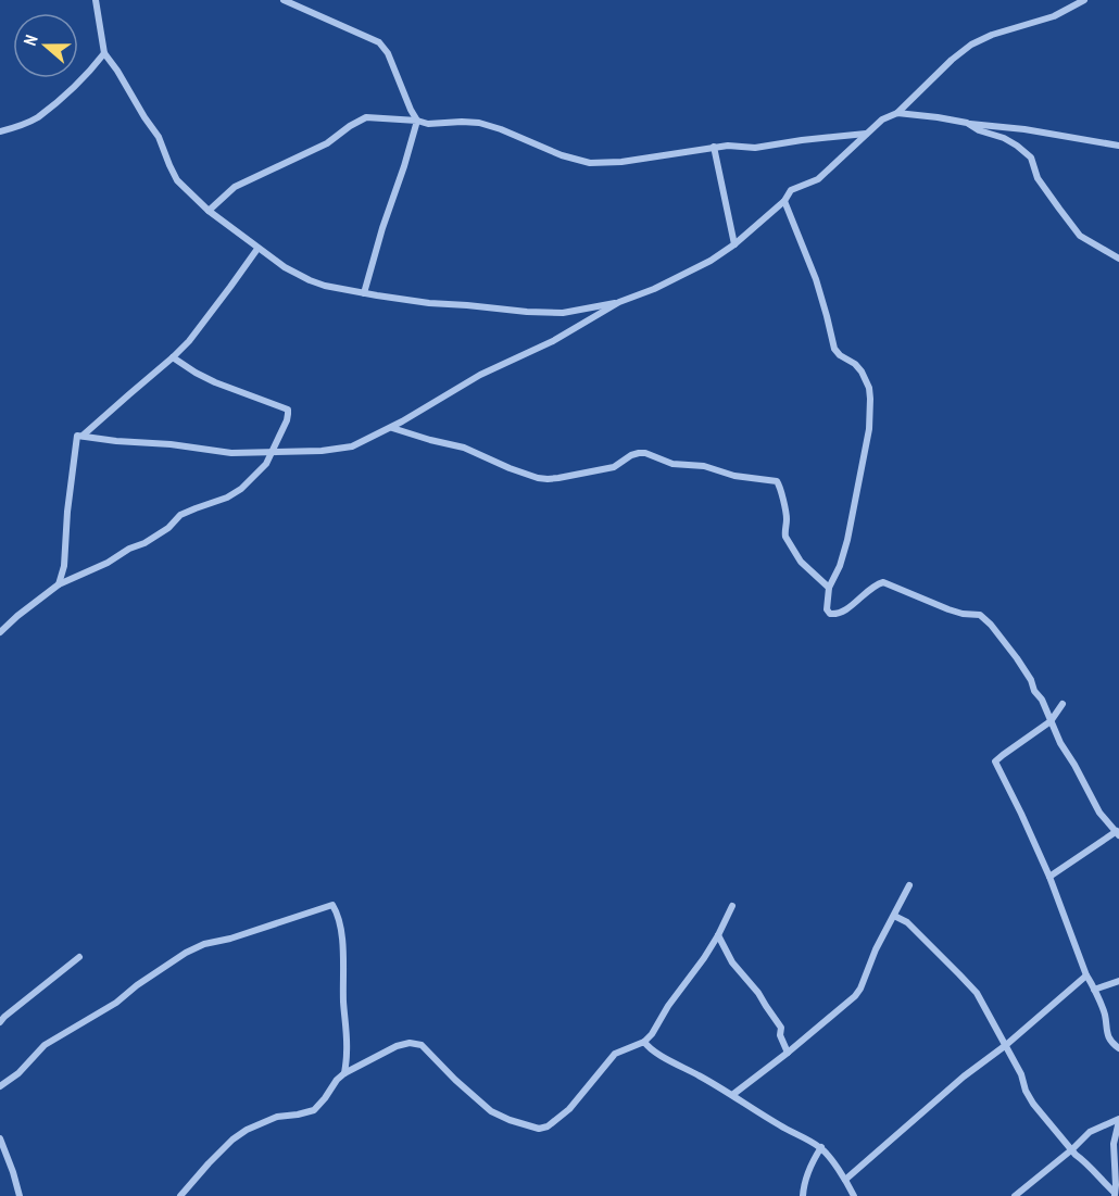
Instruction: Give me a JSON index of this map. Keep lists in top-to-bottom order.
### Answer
{
  "north": "left"
}
